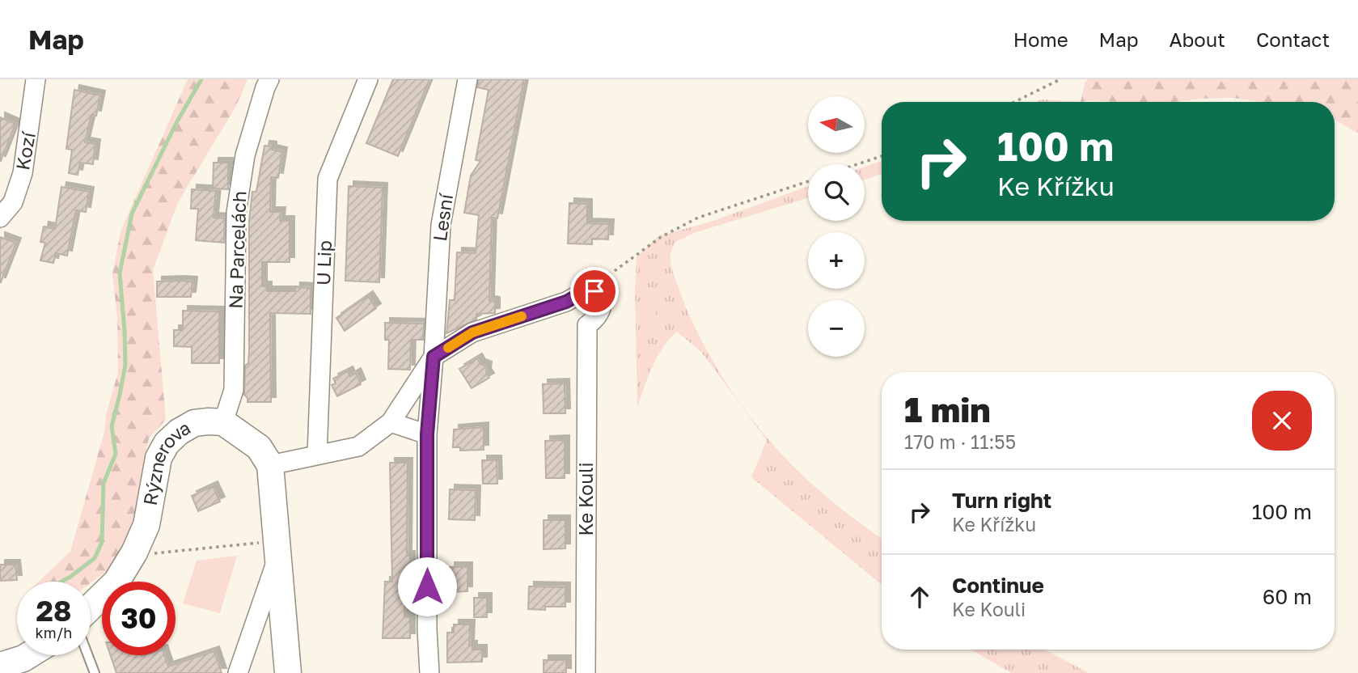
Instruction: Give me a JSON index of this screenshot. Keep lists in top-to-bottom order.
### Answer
{
  "streets": {
    "street": [
      "Kozí",
      "Lesní",
      "Na Parcelách",
      "U Lip",
      "Rýznerova",
      "Ke Kouli"
    ]
  },
  "crossings": [
    ["Na Parcelách", "Rýznerova"]
  ],
  "north": "left",
  "page": {
    "header": "Map",
    "nav": [
      "Home",
      "Map",
      "About",
      "Contact"
    ],
    "map_buttons": ["+", "−"],
    "turn": ["100 m", "Ke Křížku"],
    "heading": ["1 min", "170 m · 11:55"],
    "list": [
      {
        "name": "Turn right",
        "note": "Ke Křížku",
        "value": "100 m"
      },
      {
        "name": "Continue",
        "note": "Ke Kouli",
        "value": "60 m"
      }
    ],
    "speed": "28 km/h",
    "limit": "30"
  }
}
